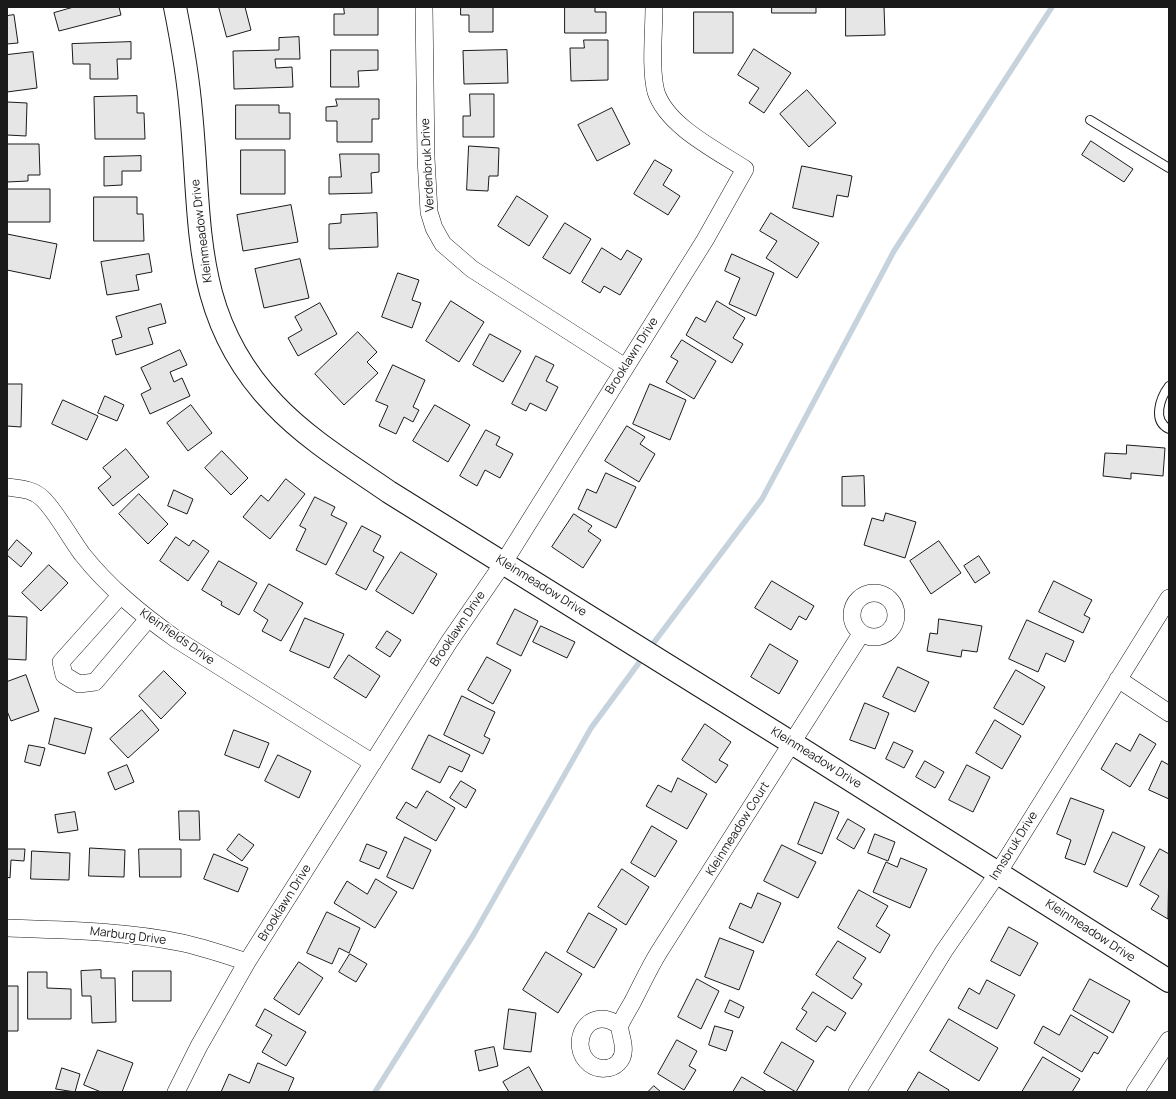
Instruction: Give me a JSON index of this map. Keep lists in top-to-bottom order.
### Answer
{
  "streets": {
    "street": [
      "Verdenbruk Drive",
      "Kleinmeadow Drive",
      "Brooklawn Drive",
      "Kleinfields Drive",
      "Kleinmeadow Court",
      "Innsbruk Drive",
      "Marburg Drive"
    ]
  },
  "crossings": [
    ["Verdenbruk Drive", "Brooklawn Drive"],
    ["Kleinmeadow Drive", "Brooklawn Drive"],
    ["Kleinmeadow Drive", "Kleinmeadow Court"],
    ["Kleinmeadow Drive", "Innsbruk Drive"],
    ["Brooklawn Drive", "Kleinfields Drive"],
    ["Brooklawn Drive", "Marburg Drive"]
  ]
}
